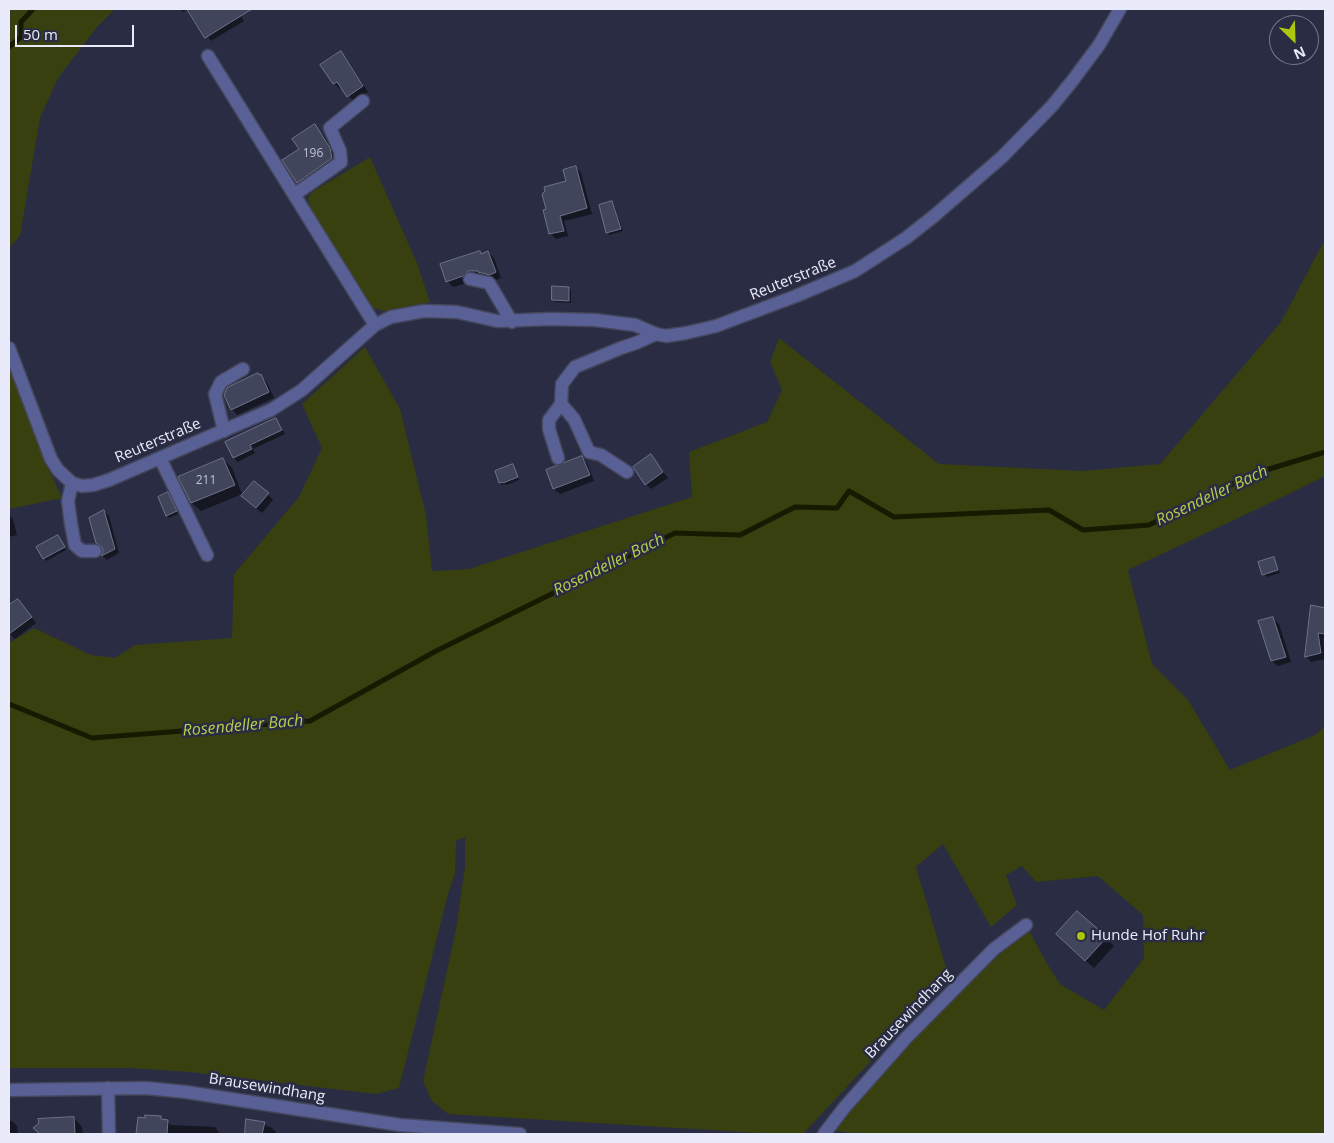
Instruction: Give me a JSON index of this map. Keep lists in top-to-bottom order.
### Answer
{
  "streets": {
    "street": ["Reuterstraße", "Brausewindhang"]
  },
  "water": ["Rosendeller Bach"],
  "places": ["Hunde Hof Ruhr"],
  "house_numbers": ["196", "211"],
  "scale_bar": "50 m",
  "north": "bottom right"
}
